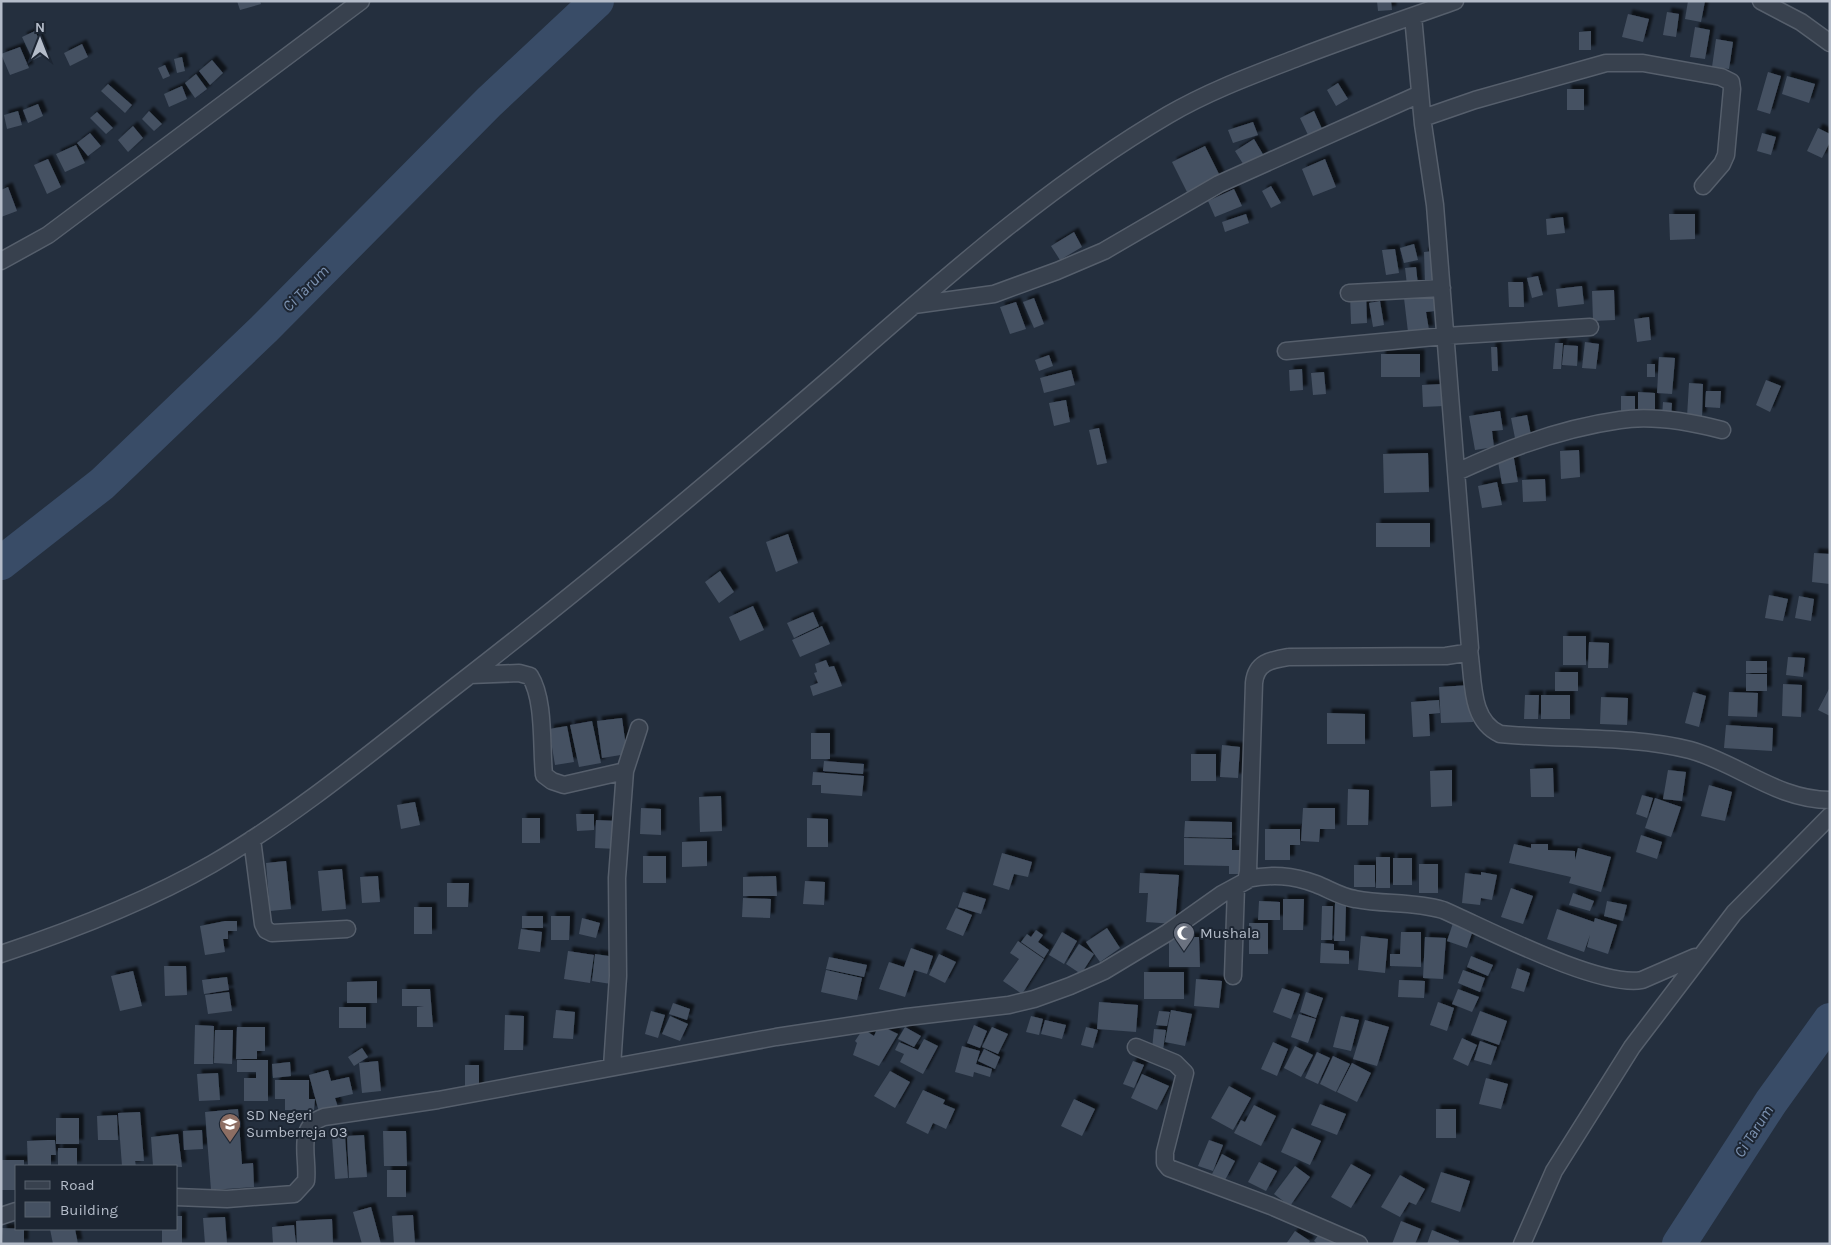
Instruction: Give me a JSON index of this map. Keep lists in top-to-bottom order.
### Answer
{
  "water": ["Ci Tarum"],
  "places": {
    "mosque": ["Mushala"],
    "school or university": ["SD Negeri Sumberreja 03"]
  },
  "legend": ["Road", "Building"],
  "north": "top"
}
